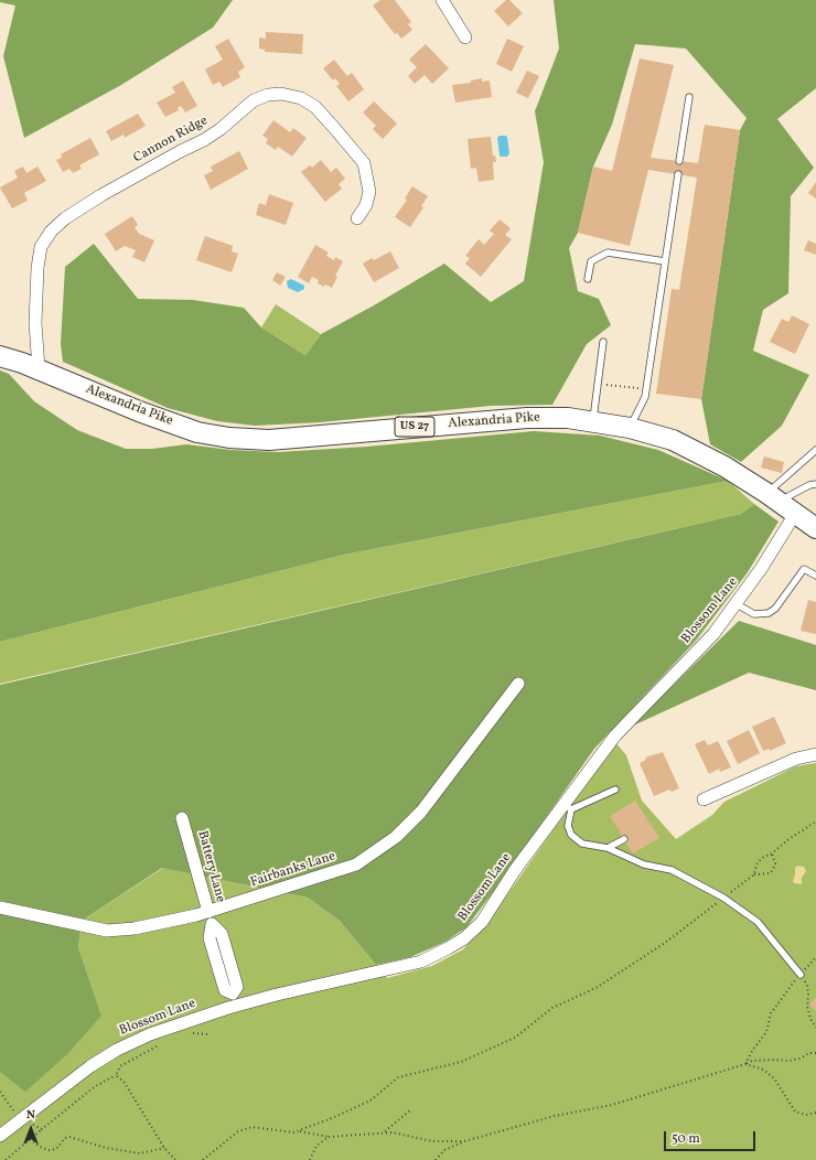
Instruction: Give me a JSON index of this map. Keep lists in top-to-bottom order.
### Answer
{
  "streets": {
    "main road": ["Alexandria Pike", "US 27"],
    "street": [
      "Cannon Ridge",
      "Blossom Lane",
      "Battery Lane",
      "Fairbanks Lane"
    ]
  },
  "crossings": [
    ["Cannon Ridge", "Alexandria Pike"],
    ["Alexandria Pike", "Blossom Lane"],
    ["Blossom Lane", "Battery Lane"],
    ["Battery Lane", "Fairbanks Lane"]
  ],
  "scale_bar": "50 m",
  "north": "top"
}
